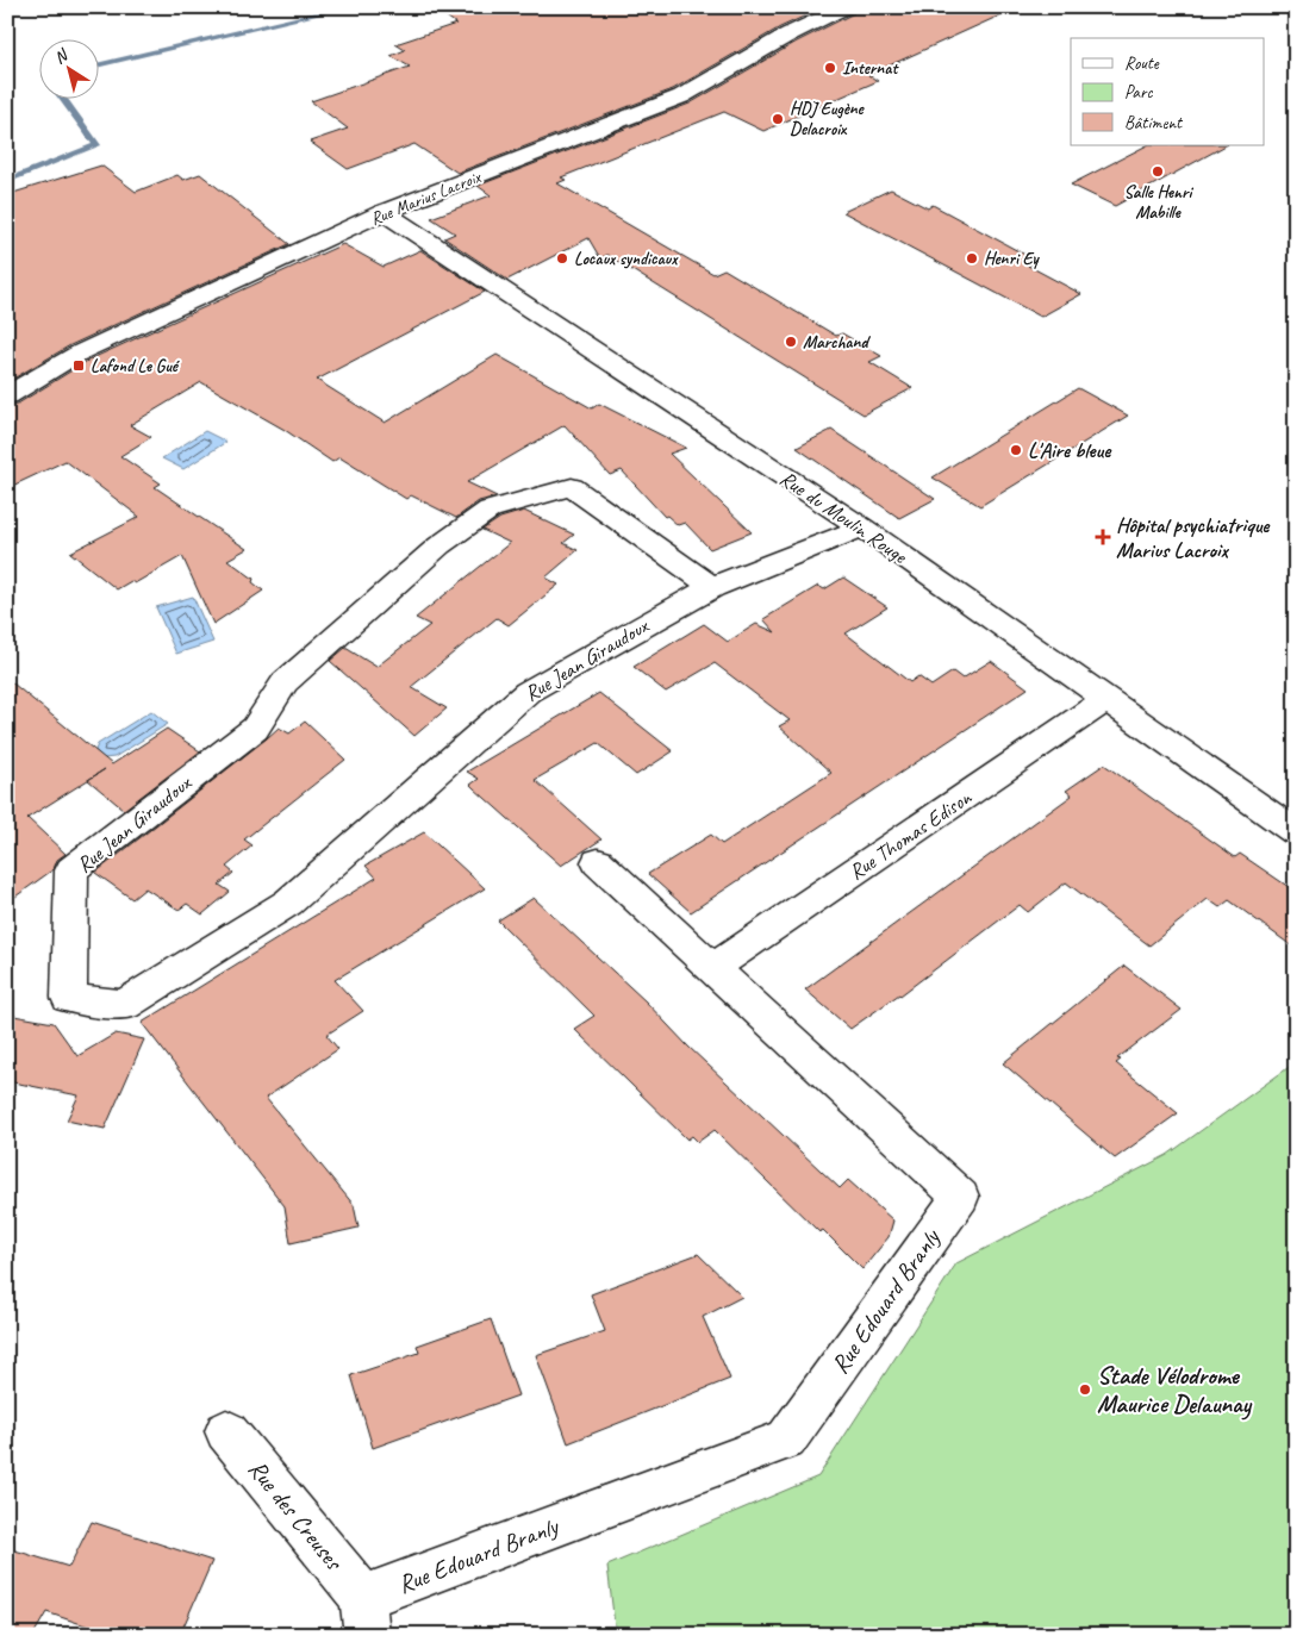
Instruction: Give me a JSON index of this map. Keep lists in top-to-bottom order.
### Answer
{
  "streets": {
    "street": [
      "Rue Marius Lacroix",
      "Rue du Moulin Rouge",
      "Rue Jean Giraudoux",
      "Rue Thomas Edison",
      "Rue Edouard Branly",
      "Rue des Creuses"
    ]
  },
  "crossings": [
    ["Rue Marius Lacroix", "Rue du Moulin Rouge"],
    ["Rue du Moulin Rouge", "Rue Jean Giraudoux"],
    ["Rue du Moulin Rouge", "Rue Thomas Edison"],
    ["Rue Thomas Edison", "Rue Edouard Branly"],
    ["Rue Edouard Branly", "Rue des Creuses"]
  ],
  "places": {
    "other": [
      "Internat",
      "HDJ Eugène Delacroix",
      "Salle Henri Mabille",
      "Locaux syndicaux",
      "Henri Ey",
      "Marchand",
      "L'Aire bleue",
      "Stade Vélodrome Maurice Delaunay"
    ],
    "transit": ["Lafond Le Gué"],
    "health": ["Hôpital psychiatrique Marius Lacroix"]
  },
  "legend": ["Route", "Parc", "Bâtiment"],
  "north": "top left"
}
